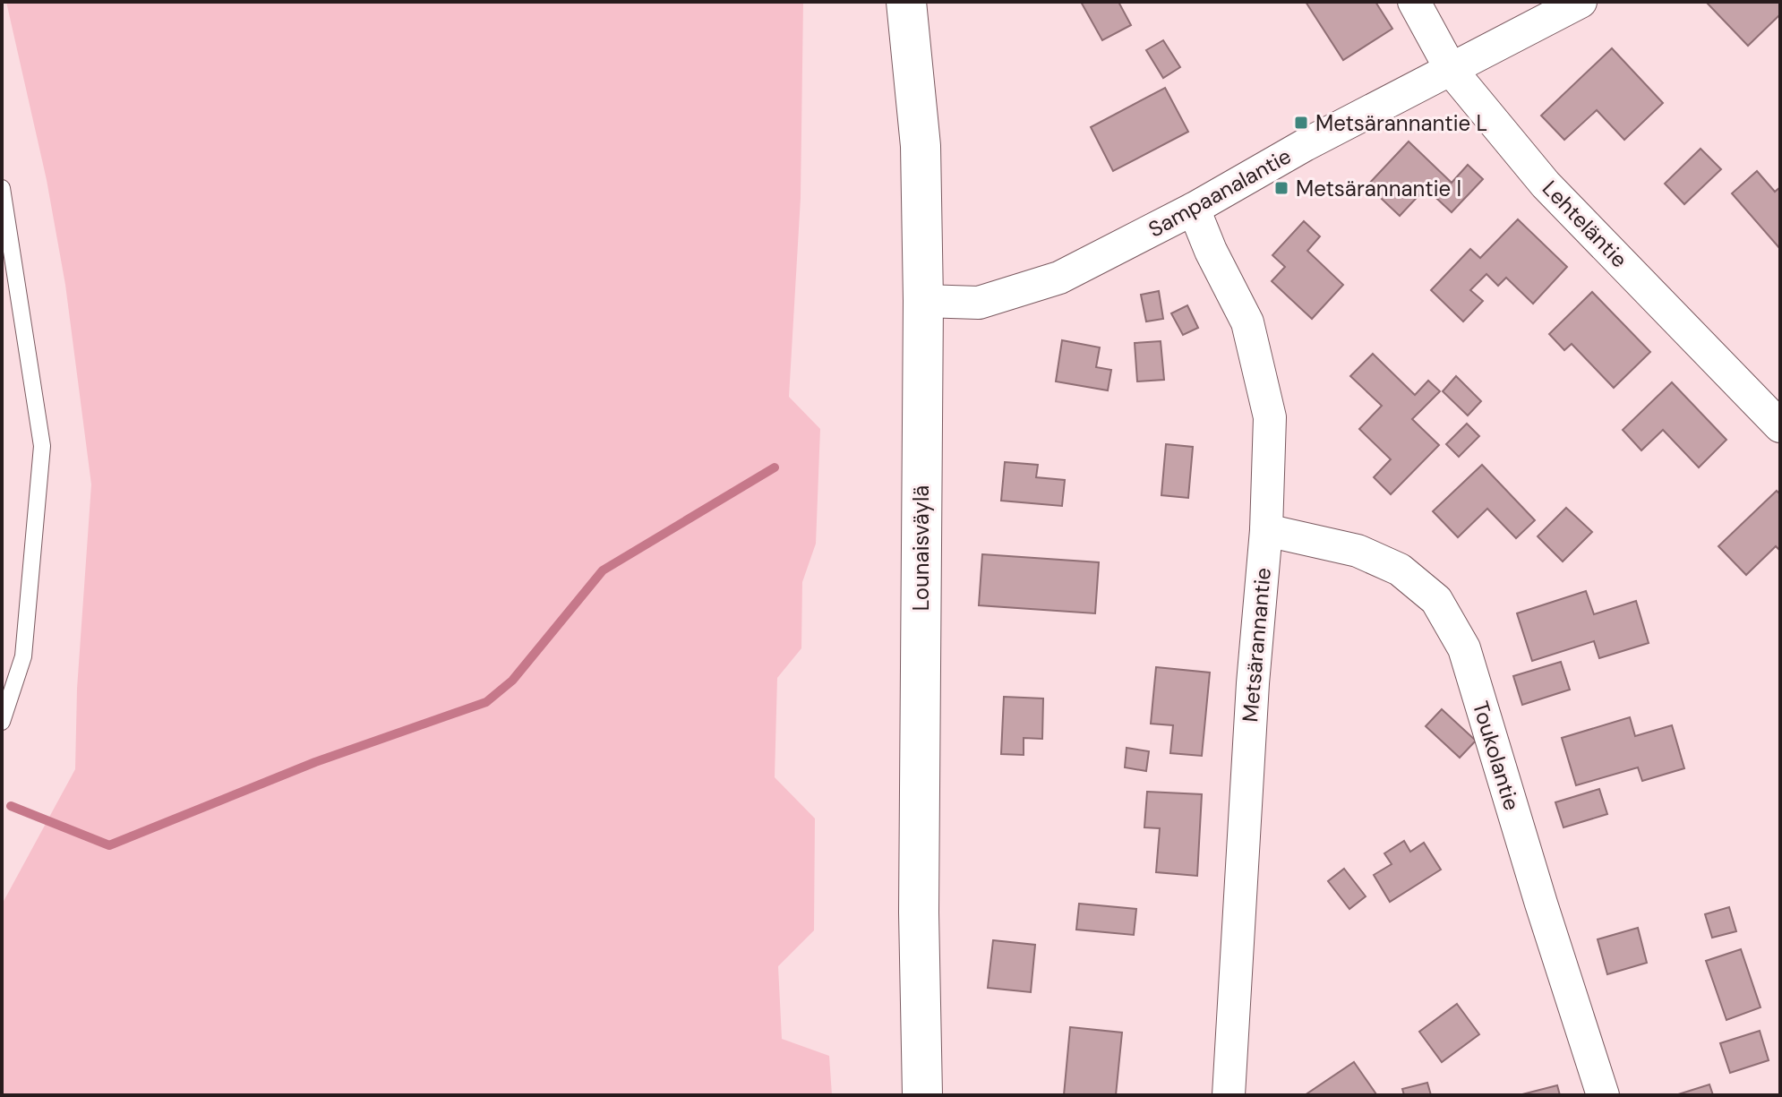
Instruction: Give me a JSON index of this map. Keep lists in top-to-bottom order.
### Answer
{
  "streets": {
    "street": [
      "Sampaanalantie",
      "Lehteläntie",
      "Lounaisväylä",
      "Metsärannantie",
      "Toukolantie"
    ]
  },
  "crossings": [
    ["Sampaanalantie", "Lehteläntie"],
    ["Sampaanalantie", "Lounaisväylä"],
    ["Sampaanalantie", "Metsärannantie"],
    ["Metsärannantie", "Toukolantie"]
  ],
  "places": {
    "transit": ["Metsärannantie L", "Metsärannantie I"]
  }
}
